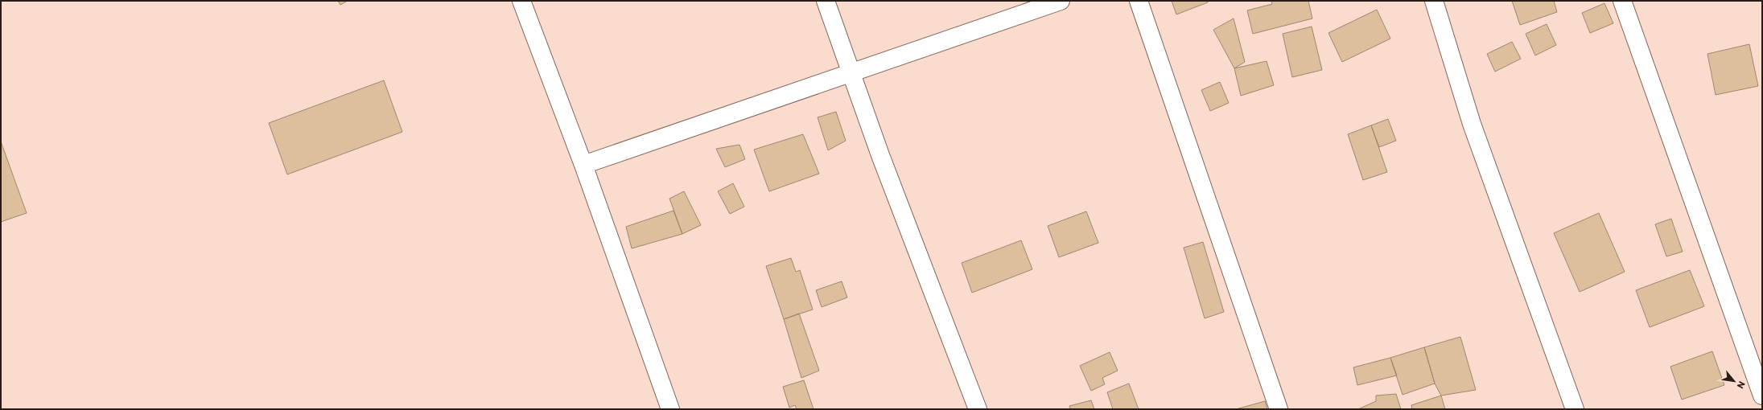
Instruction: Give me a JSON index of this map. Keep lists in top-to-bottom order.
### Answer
{
  "north": "bottom right"
}
